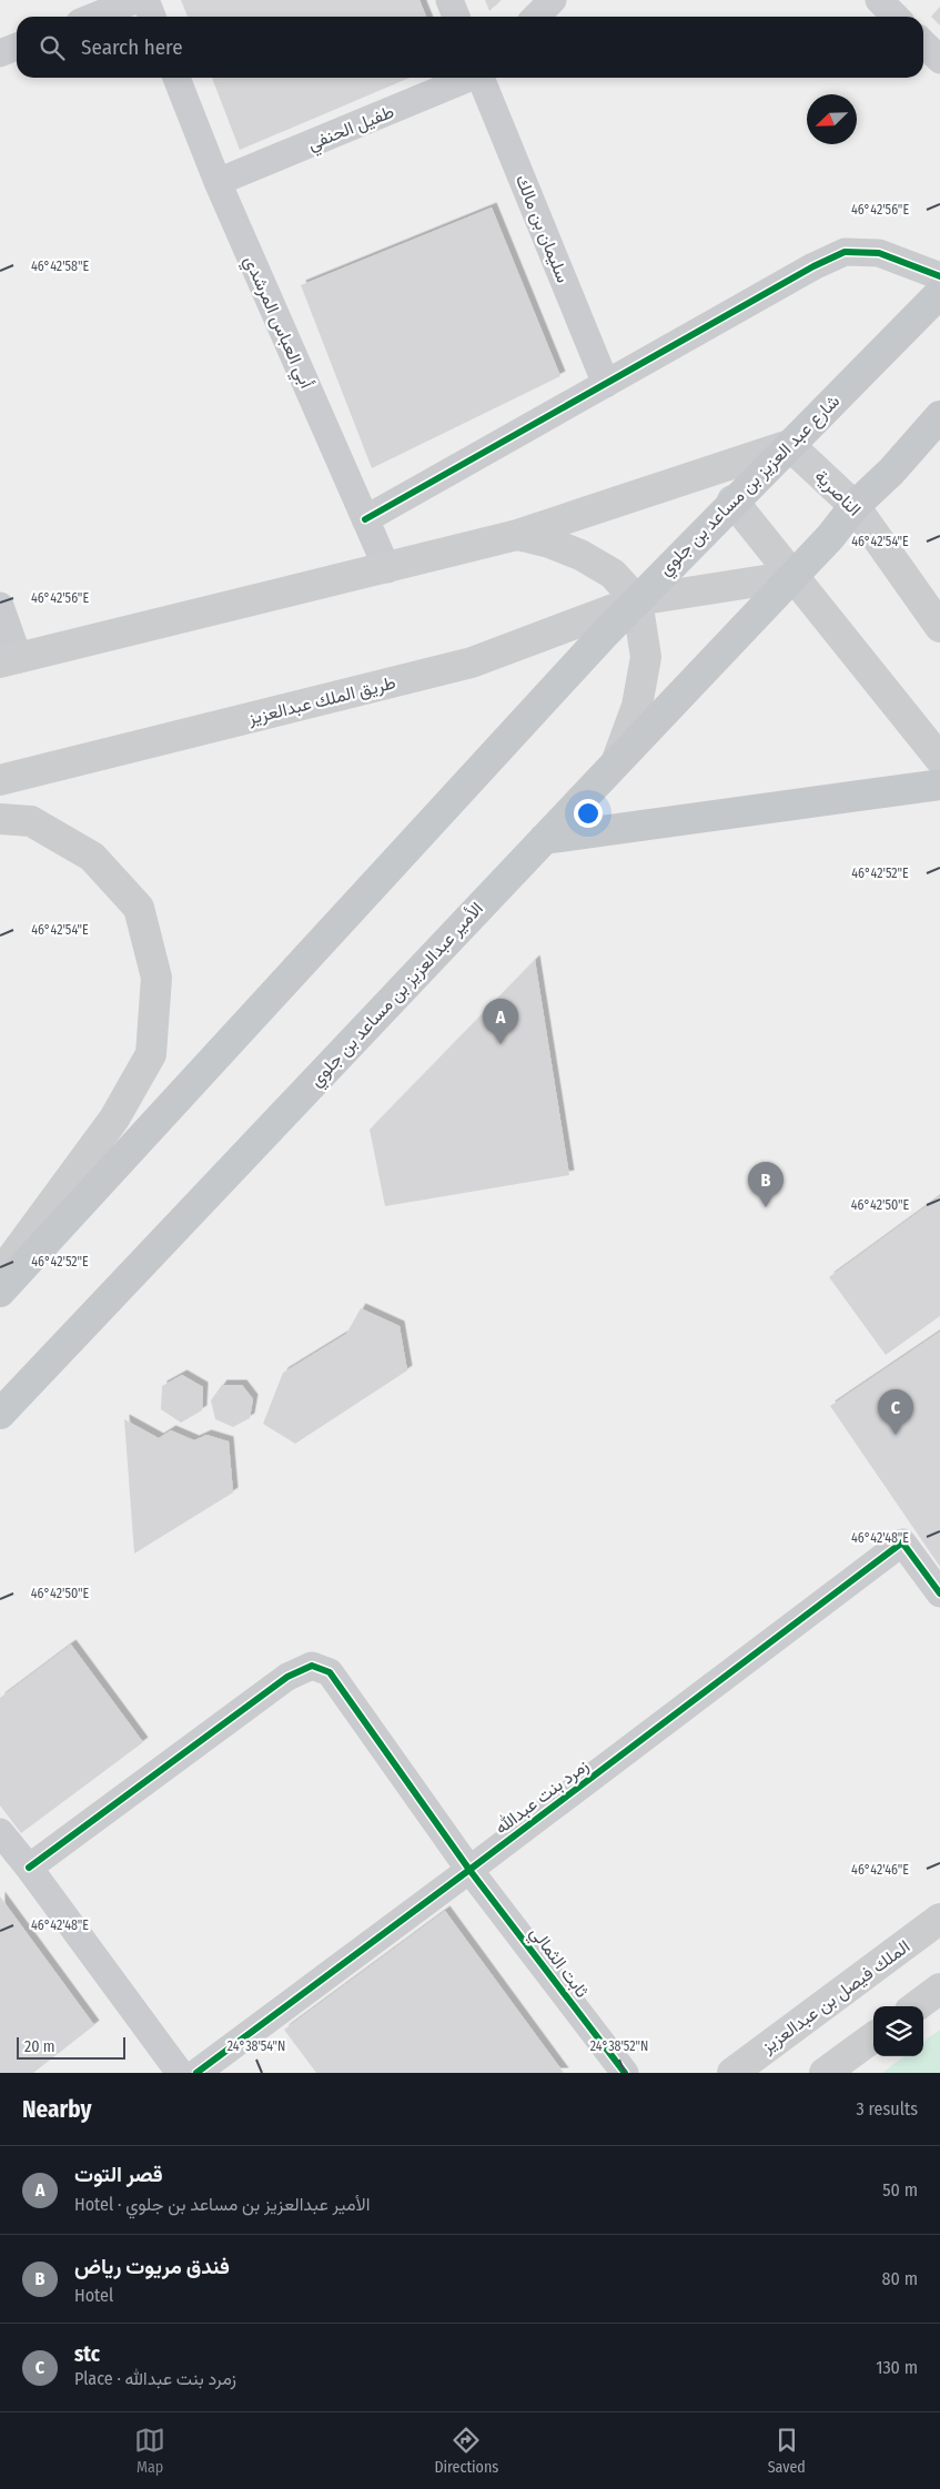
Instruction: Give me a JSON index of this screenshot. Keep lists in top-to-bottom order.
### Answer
{
  "streets": {
    "main road": [
      "شارع عبد العزيز بن مساعد بن جلوي",
      "الناصرية",
      "طريق الملك عبدالعزيز",
      "الأمير عبدالعزيز بن مساعد بن جلوي",
      "الملك فيصل بن عبدالعزيز"
    ],
    "street": [
      "طفيل الحنفي",
      "سليمان بن مالك",
      "أبي العباس المرشدي",
      "زمرد بنت عبدالله",
      "ثابت الثمالي"
    ]
  },
  "crossings": [
    ["طفيل الحنفي", "أبي العباس المرشدي"],
    ["شارع عبد العزيز بن مساعد بن جلوي", "الناصرية"],
    ["شارع عبد العزيز بن مساعد بن جلوي", "طريق الملك عبدالعزيز"],
    ["طريق الملك عبدالعزيز", "الأمير عبدالعزيز بن مساعد بن جلوي"],
    ["زمرد بنت عبدالله", "ثابت الثمالي"]
  ],
  "scale_bar": "20 m",
  "north": "bottom left",
  "page": {
    "search": "Search here",
    "pins": ["A", "B", "C"],
    "scale": "20 m",
    "heading": ["Nearby", "3 results"],
    "list": [
      {
        "mark": "A",
        "name": "قصر التوت",
        "note": "Hotel · الأمير عبدالعزيز بن مساعد بن جلوي",
        "value": "50 m"
      },
      {
        "mark": "B",
        "name": "فندق مريوت رياض",
        "note": "Hotel",
        "value": "80 m"
      },
      {
        "mark": "C",
        "name": "stc",
        "note": "Place · زمرد بنت عبدالله",
        "value": "130 m"
      }
    ],
    "nav": ["Map", "Directions", "Saved"]
  },
  "coordinates": [
    "46°42'56\"E",
    "46°42'58\"E",
    "46°42'54\"E",
    "46°42'52\"E",
    "46°42'50\"E",
    "46°42'48\"E",
    "46°42'46\"E",
    "24°38'54\"N",
    "24°38'52\"N"
  ]
}
